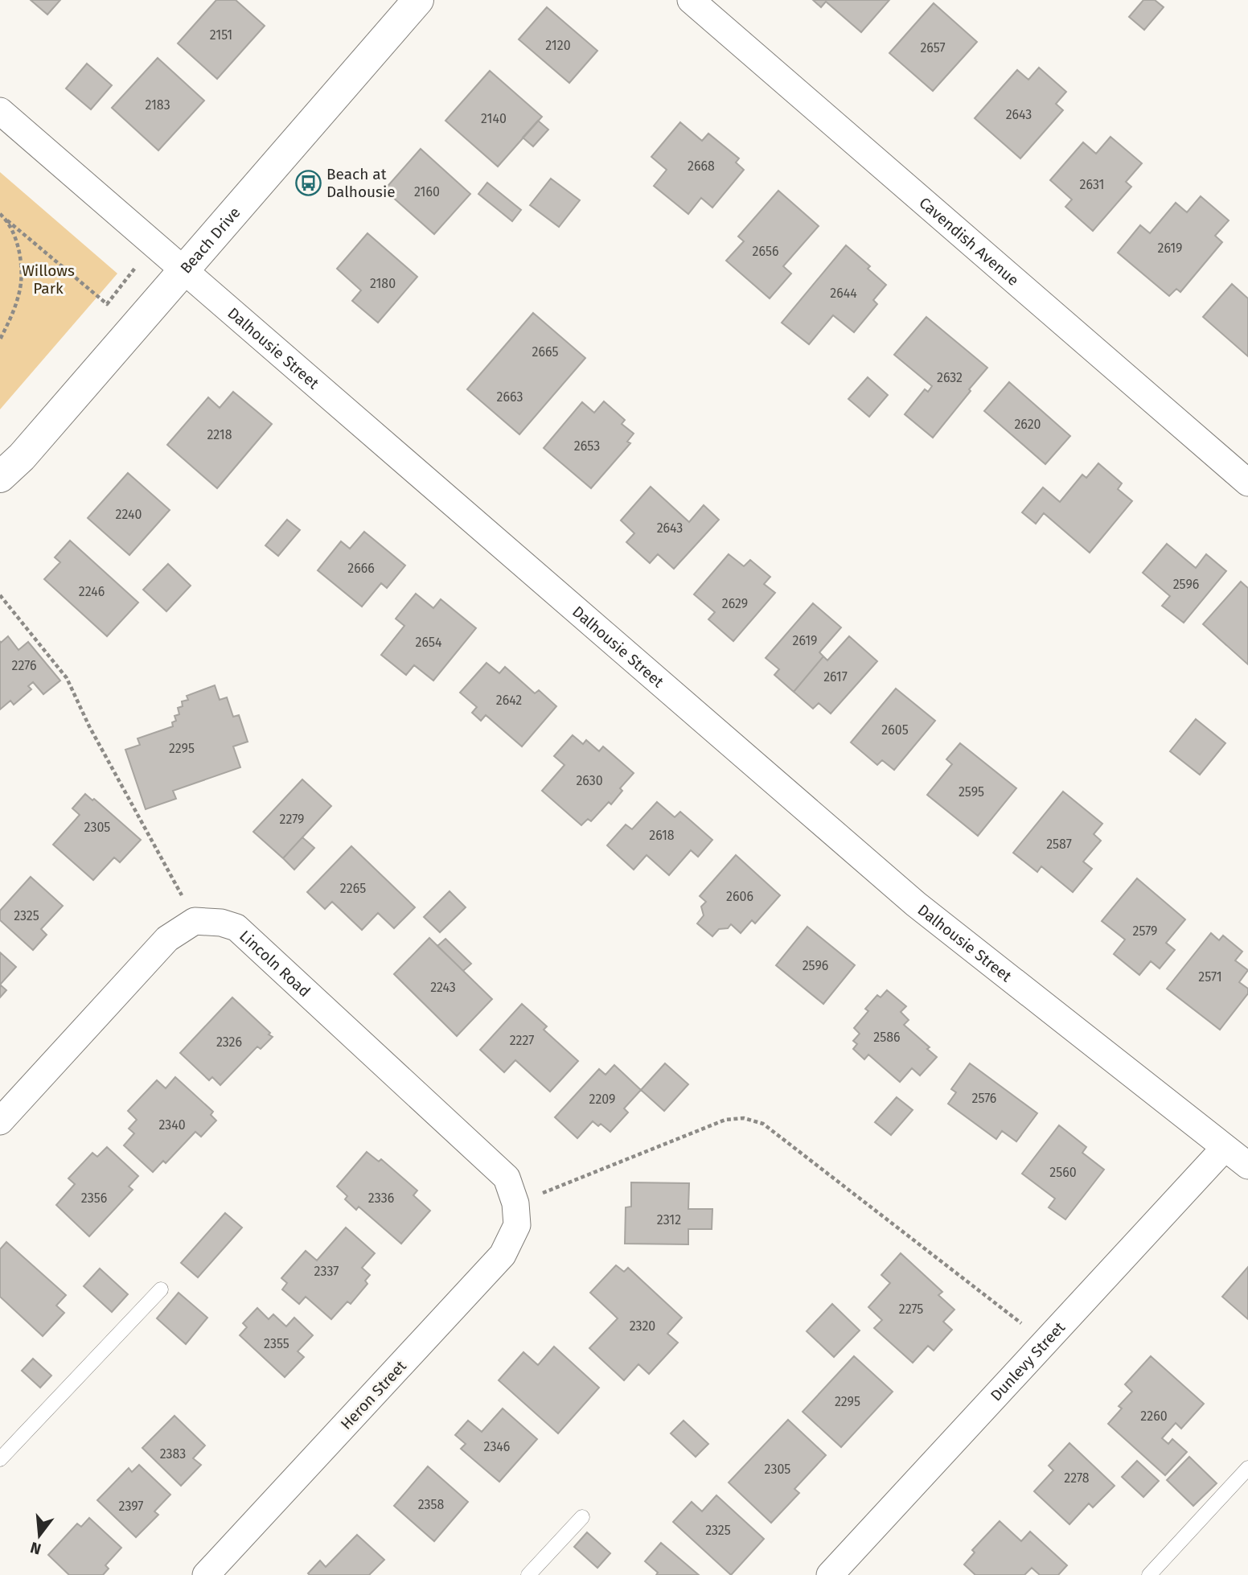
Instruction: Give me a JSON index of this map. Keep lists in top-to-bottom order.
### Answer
{
  "streets": {
    "main road": ["Beach Drive"],
    "street": [
      "Cavendish Avenue",
      "Dalhousie Street",
      "Lincoln Road",
      "Dunlevy Street",
      "Heron Street"
    ]
  },
  "crossings": [
    ["Beach Drive", "Dalhousie Street"],
    ["Dalhousie Street", "Dunlevy Street"],
    ["Lincoln Road", "Heron Street"]
  ],
  "parks": ["Willows Park"],
  "places": {
    "bus stop": ["Beach at Dalhousie"]
  },
  "house_numbers": [
    "2151",
    "2120",
    "2657",
    "2183",
    "2643",
    "2140",
    "2668",
    "2631",
    "2160",
    "2619",
    "2656",
    "2180",
    "2644",
    "2665",
    "2632",
    "2663",
    "2620",
    "2218",
    "2653",
    "2240",
    "2643",
    "2666",
    "2596",
    "2246",
    "2629",
    "2619",
    "2654",
    "2276",
    "2617",
    "2642",
    "2605",
    "2295",
    "2630",
    "2595",
    "2279",
    "2305",
    "2618",
    "2587",
    "2265",
    "2606",
    "2325",
    "2579",
    "2596",
    "2571",
    "2243",
    "2586",
    "2227",
    "2326",
    "2576",
    "2209",
    "2340",
    "2560",
    "2356",
    "2336",
    "2312",
    "2337",
    "2275",
    "2320",
    "2355",
    "2295",
    "2260",
    "2346",
    "2383",
    "2305",
    "2278",
    "2358",
    "2397",
    "2325"
  ],
  "north": "bottom"
}
